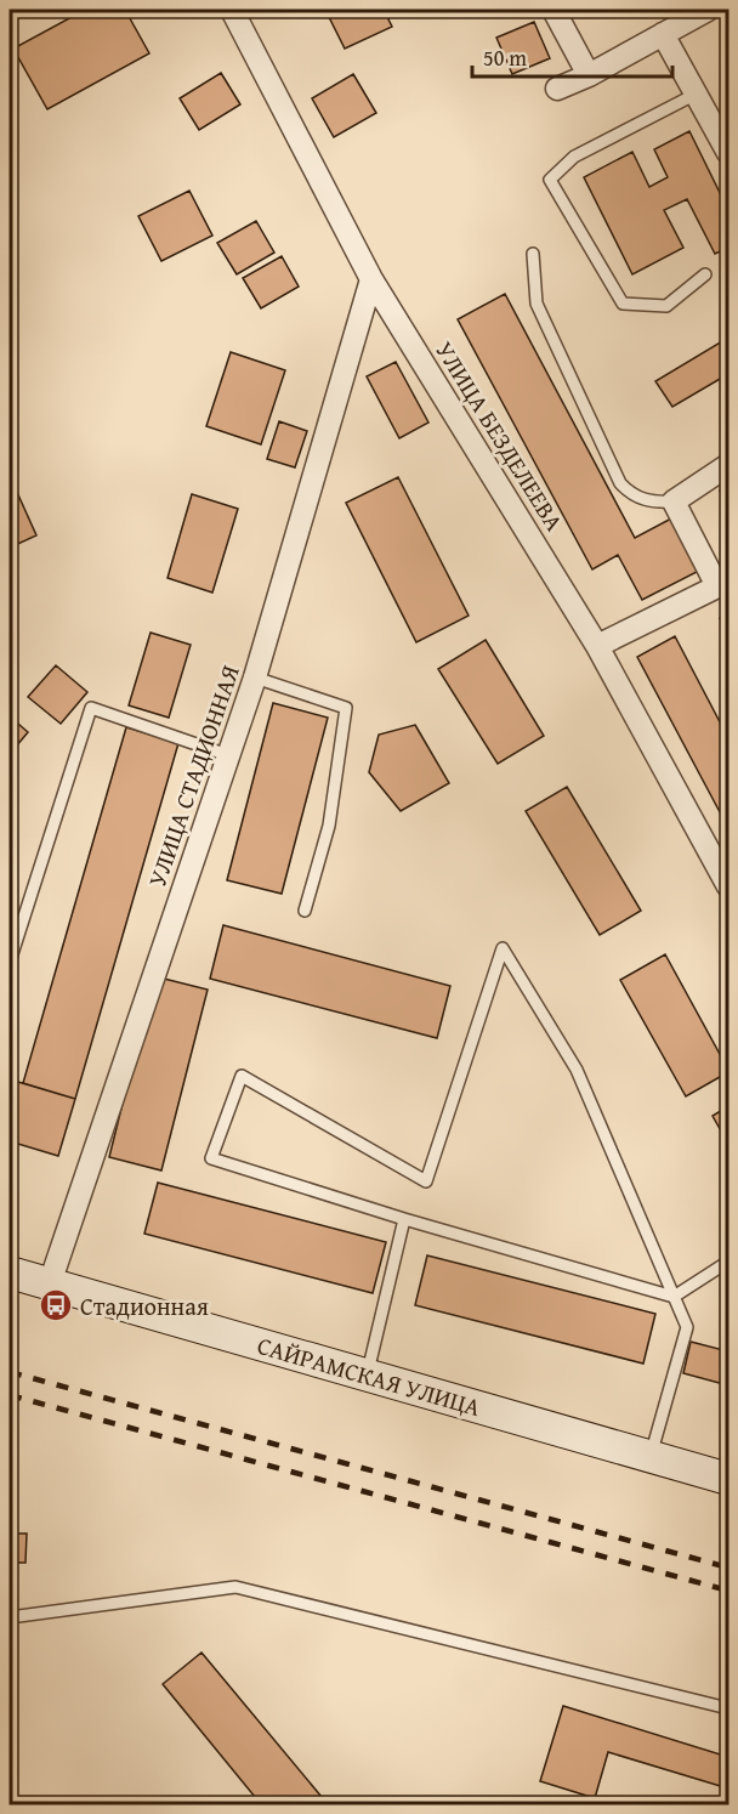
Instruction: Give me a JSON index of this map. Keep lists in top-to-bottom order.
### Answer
{
  "streets": {
    "main road": ["САЙРАМСКАЯ УЛИЦА"],
    "street": ["УЛИЦА БЕЗДЕЛЕЕВА", "УЛИЦА СТАДИОННАЯ"]
  },
  "crossings": [
    ["УЛИЦА БЕЗДЕЛЕЕВА", "УЛИЦА СТАДИОННАЯ"],
    ["УЛИЦА СТАДИОННАЯ", "САЙРАМСКАЯ УЛИЦА"]
  ],
  "places": {
    "bus stop": ["Стадионная"]
  },
  "scale_bar": "50 m"
}
